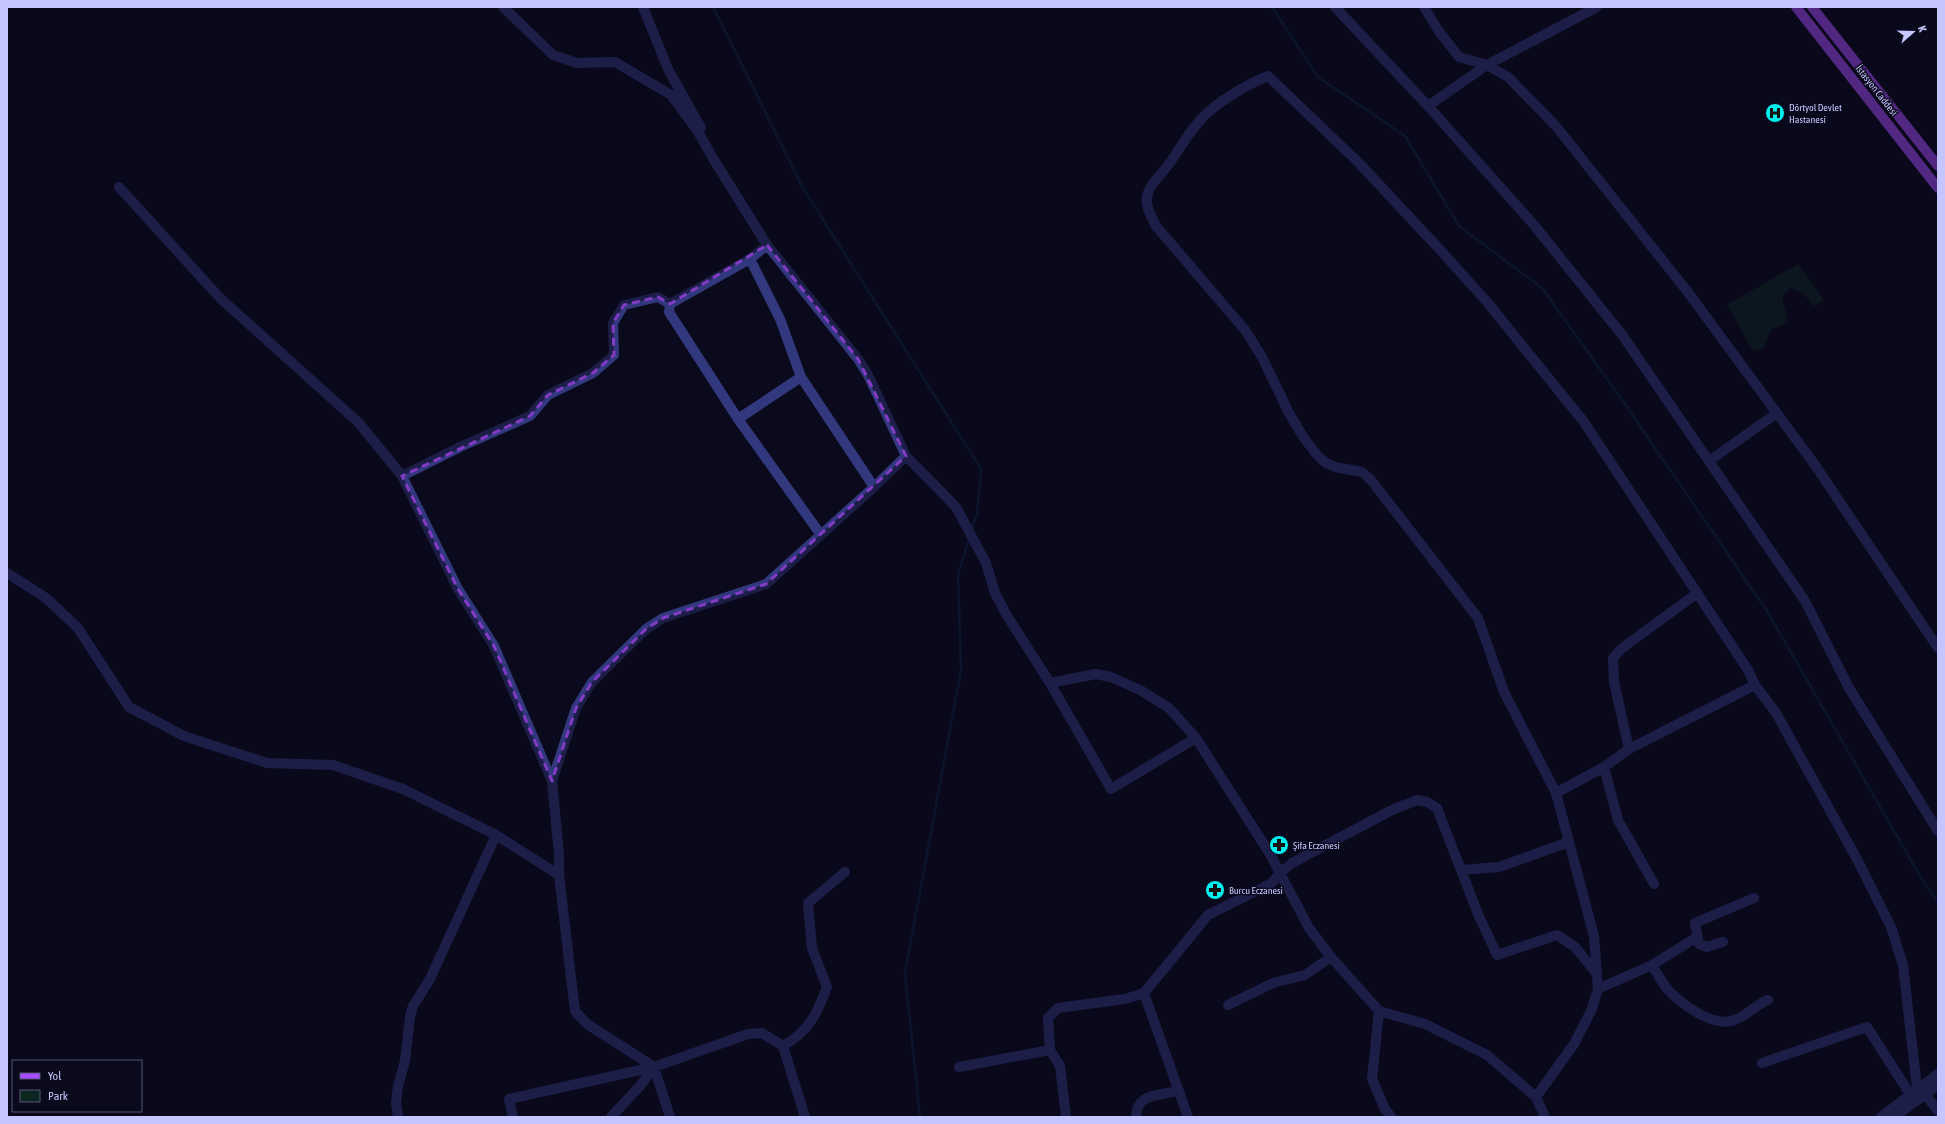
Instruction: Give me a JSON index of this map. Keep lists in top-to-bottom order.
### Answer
{
  "streets": {
    "main road": ["İstasyon Caddesi"]
  },
  "places": {
    "hospital": ["Dörtyol Devlet Hastanesi"],
    "pharmacy": ["Şifa Eczanesi", "Burcu Eczanesi"]
  },
  "legend": ["Yol", "Park"],
  "north": "right"
}
